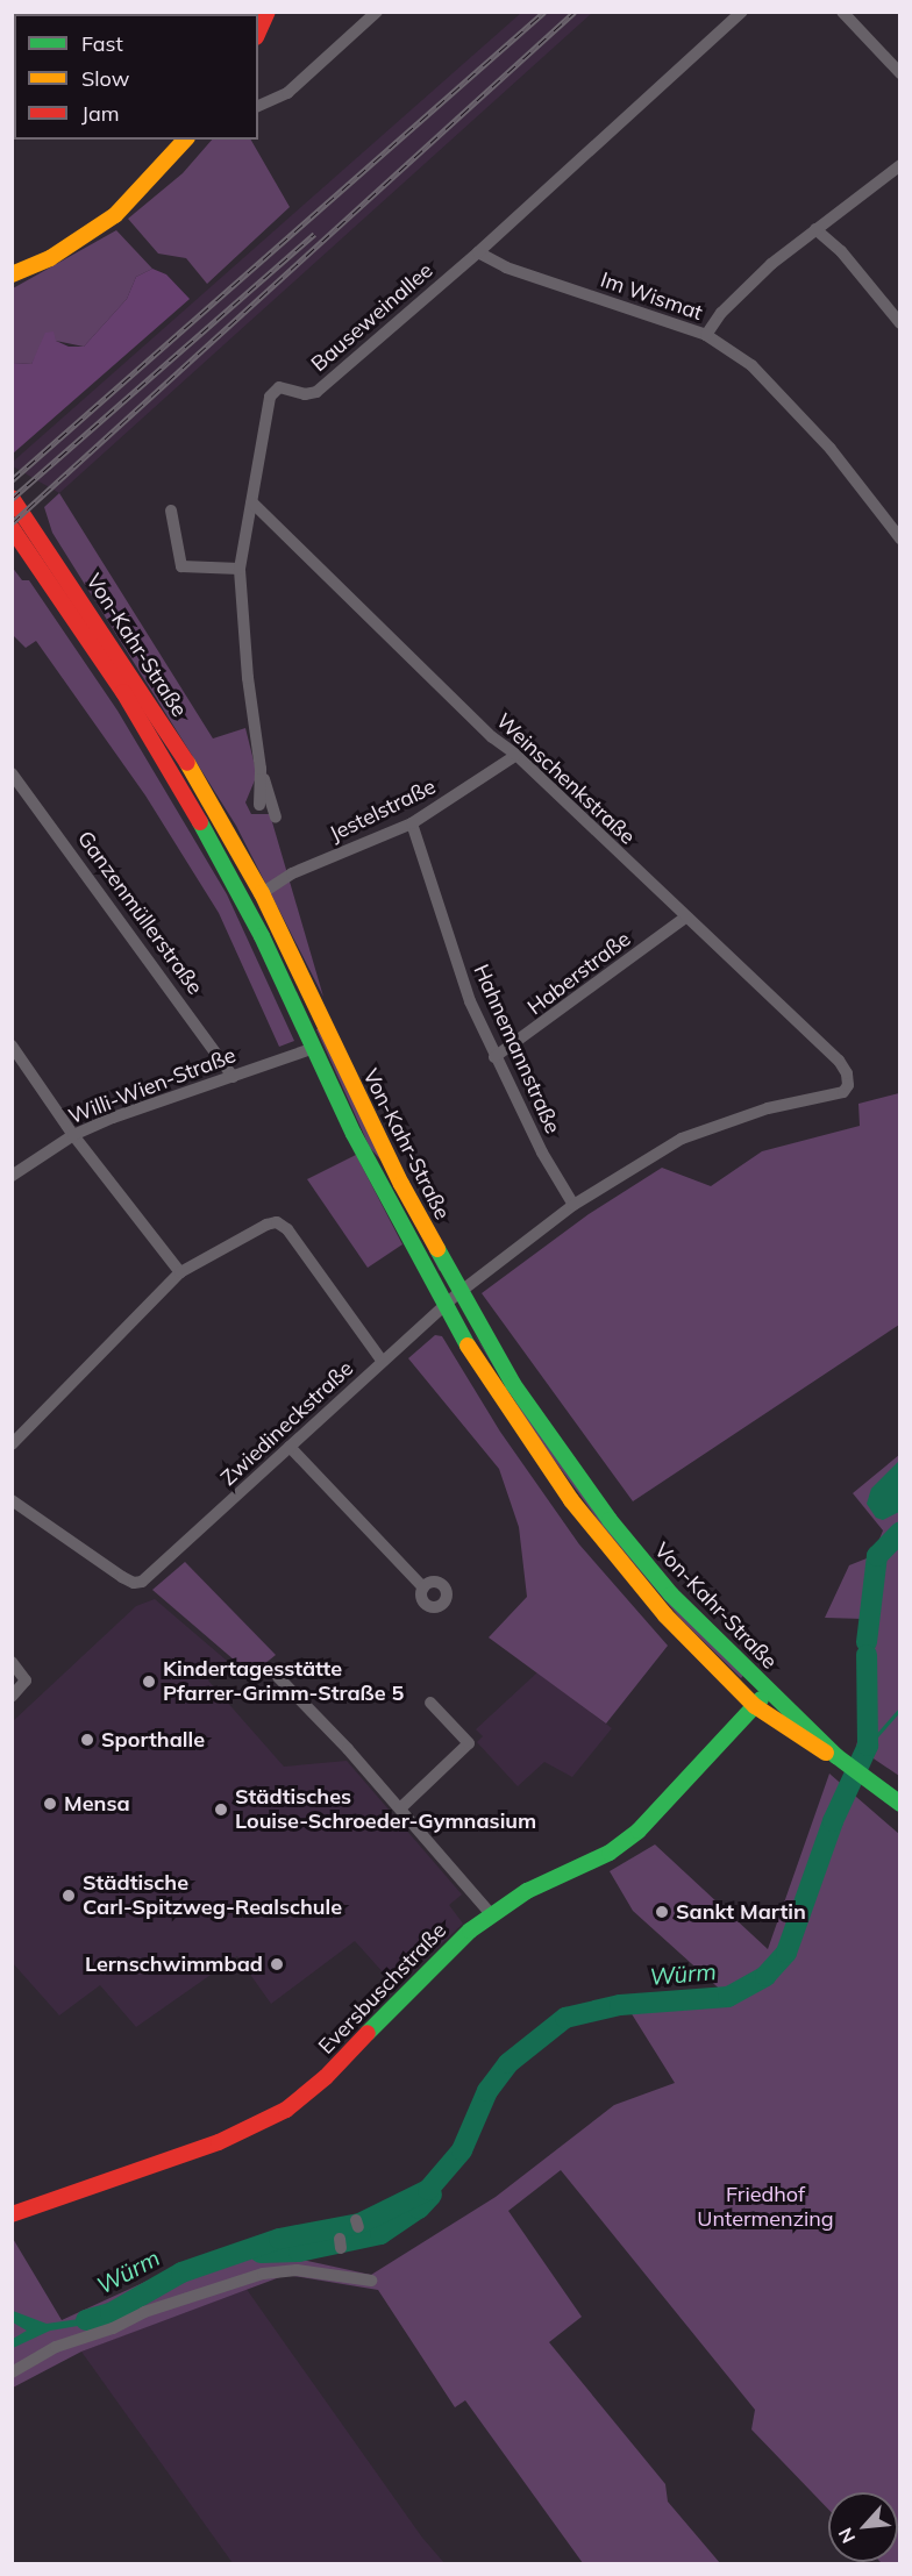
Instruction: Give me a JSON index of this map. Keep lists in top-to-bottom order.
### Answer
{
  "streets": {
    "main road": ["Von-Kahr-Straße", "Eversbuschstraße"],
    "street": [
      "Im Wismat",
      "Bauseweinallee",
      "Weinschenkstraße",
      "Jestelstraße",
      "Ganzenmüllerstraße",
      "Haberstraße",
      "Hahnemannstraße",
      "Willi-Wien-Straße",
      "Zwiedineckstraße"
    ]
  },
  "crossings": [
    ["Im Wismat", "Bauseweinallee"],
    ["Bauseweinallee", "Weinschenkstraße"],
    ["Von-Kahr-Straße", "Jestelstraße"],
    ["Von-Kahr-Straße", "Willi-Wien-Straße"],
    ["Von-Kahr-Straße", "Zwiedineckstraße"],
    ["Von-Kahr-Straße", "Eversbuschstraße"],
    ["Weinschenkstraße", "Jestelstraße"],
    ["Weinschenkstraße", "Haberstraße"],
    ["Weinschenkstraße", "Zwiedineckstraße"],
    ["Jestelstraße", "Hahnemannstraße"],
    ["Ganzenmüllerstraße", "Willi-Wien-Straße"],
    ["Haberstraße", "Hahnemannstraße"],
    ["Hahnemannstraße", "Zwiedineckstraße"]
  ],
  "water": ["Würm"],
  "parks": ["Friedhof Untermenzing"],
  "places": [
    "Kindertagesstätte Pfarrer-Grimm-Straße 5",
    "Sporthalle",
    "Mensa",
    "Städtisches Louise-Schroeder-Gymnasium",
    "Städtische Carl-Spitzweg-Realschule",
    "Sankt Martin",
    "Lernschwimmbad"
  ],
  "legend": ["Fast", "Slow", "Jam"],
  "north": "bottom left"
}
